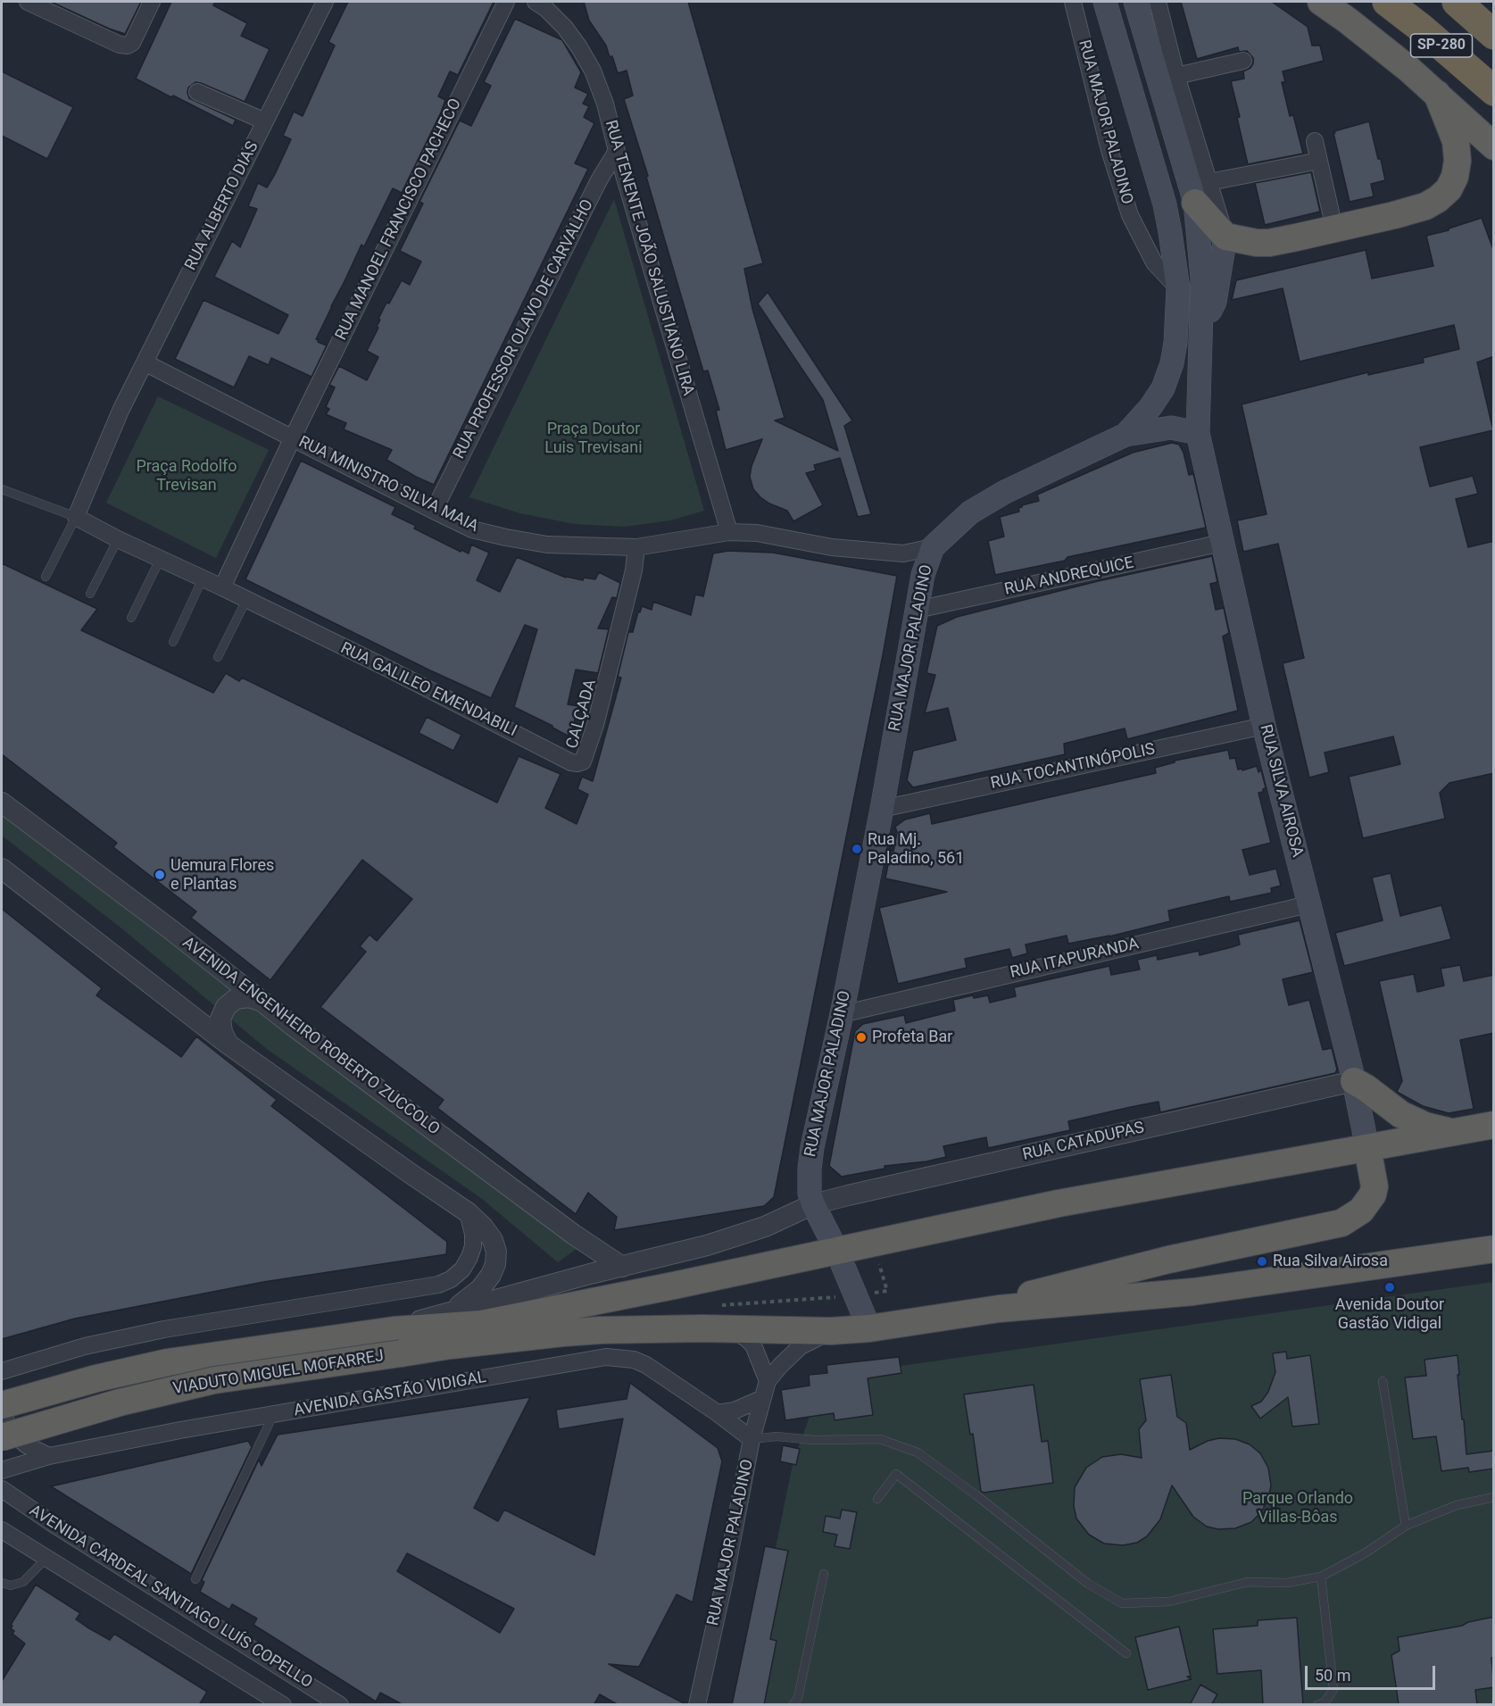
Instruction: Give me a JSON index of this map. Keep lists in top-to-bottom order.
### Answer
{
  "streets": {
    "highway": ["SP-280", "VIADUTO MIGUEL MOFARREJ"],
    "main road": ["RUA MAJOR PALADINO", "RUA SILVA AIROSA"],
    "street": [
      "RUA ALBERTO DIAS",
      "RUA MANOEL FRANCISCO PACHECO",
      "RUA TENENTE JOÃO SALUSTIANO LIRA",
      "RUA PROFESSOR OLAVO DE CARVALHO",
      "RUA MINISTRO SILVA MAIA",
      "RUA ANDREQUICE",
      "RUA GALILEO EMENDABILI",
      "RUA TOCANTINÓPOLIS",
      "RUA ITAPURANDA",
      "AVENIDA ENGENHEIRO ROBERTO ZUCCOLO",
      "RUA CATADUPAS",
      "AVENIDA GASTÃO VIDIGAL",
      "AVENIDA CARDEAL SANTIAGO LUÍS COPELLO"
    ]
  },
  "crossings": [
    ["RUA MAJOR PALADINO", "RUA MINISTRO SILVA MAIA"],
    ["RUA MAJOR PALADINO", "RUA ANDREQUICE"],
    ["RUA MAJOR PALADINO", "RUA TOCANTINÓPOLIS"],
    ["RUA MAJOR PALADINO", "RUA ITAPURANDA"],
    ["RUA MAJOR PALADINO", "RUA CATADUPAS"],
    ["RUA MAJOR PALADINO", "AVENIDA GASTÃO VIDIGAL"],
    ["RUA ALBERTO DIAS", "RUA MINISTRO SILVA MAIA"],
    ["RUA ALBERTO DIAS", "RUA GALILEO EMENDABILI"],
    ["RUA MANOEL FRANCISCO PACHECO", "RUA MINISTRO SILVA MAIA"],
    ["RUA MANOEL FRANCISCO PACHECO", "RUA GALILEO EMENDABILI"],
    ["RUA TENENTE JOÃO SALUSTIANO LIRA", "RUA PROFESSOR OLAVO DE CARVALHO"],
    ["RUA TENENTE JOÃO SALUSTIANO LIRA", "RUA MINISTRO SILVA MAIA"],
    ["RUA PROFESSOR OLAVO DE CARVALHO", "RUA MINISTRO SILVA MAIA"],
    ["RUA MINISTRO SILVA MAIA", "RUA GALILEO EMENDABILI"],
    ["RUA ANDREQUICE", "RUA SILVA AIROSA"],
    ["RUA TOCANTINÓPOLIS", "RUA SILVA AIROSA"],
    ["RUA SILVA AIROSA", "RUA ITAPURANDA"],
    ["RUA SILVA AIROSA", "RUA CATADUPAS"]
  ],
  "parks": ["Praça Doutor Luis Trevisani", "Praça Rodolfo Trevisan", "Parque Orlando Villas-Bôas"],
  "places": [
    "Rua Mj. Paladino, 561",
    "Uemura Flores e Plantas",
    "Profeta Bar",
    "Rua Silva Airosa",
    "Avenida Doutor Gastão Vidigal"
  ],
  "scale_bar": "50 m"
}
